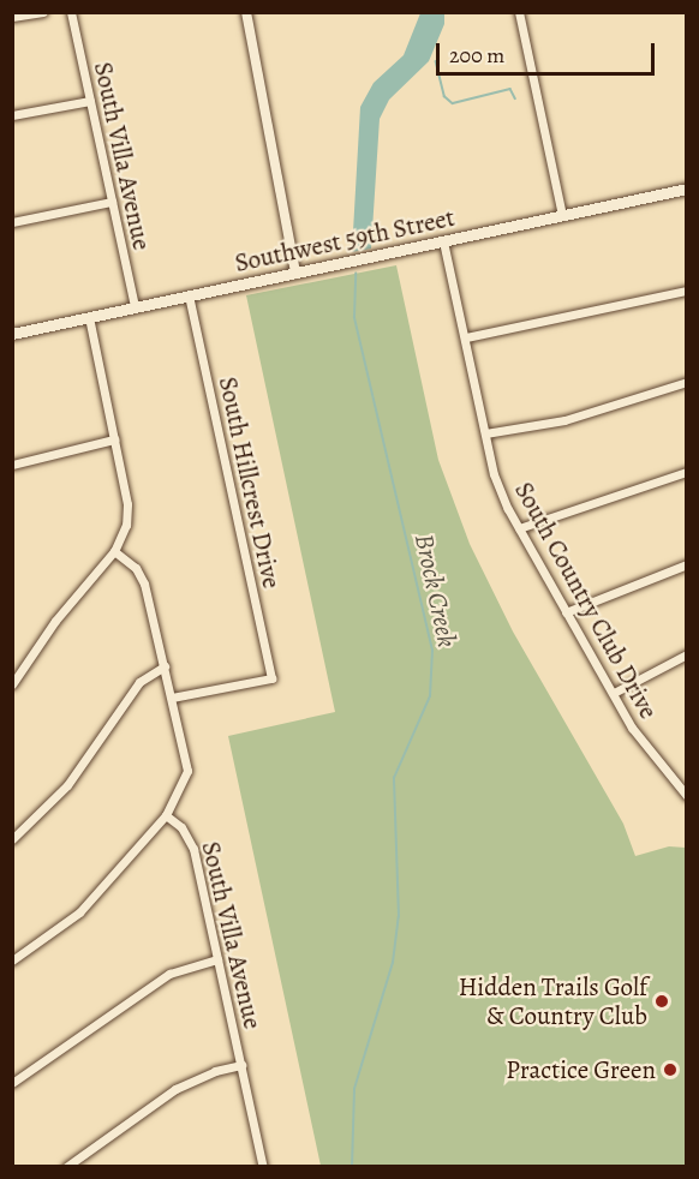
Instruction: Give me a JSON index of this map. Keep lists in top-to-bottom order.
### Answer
{
  "streets": {
    "main road": ["Southwest 59th Street"],
    "street": ["South Villa Avenue", "South Hillcrest Drive", "South Country Club Drive"]
  },
  "crossings": [
    ["South Villa Avenue", "Southwest 59th Street"],
    ["Southwest 59th Street", "South Hillcrest Drive"],
    ["Southwest 59th Street", "South Country Club Drive"]
  ],
  "water": ["Brock Creek"],
  "places": ["Hidden Trails Golf & Country Club", "Practice Green"],
  "scale_bar": "200 m"
}
